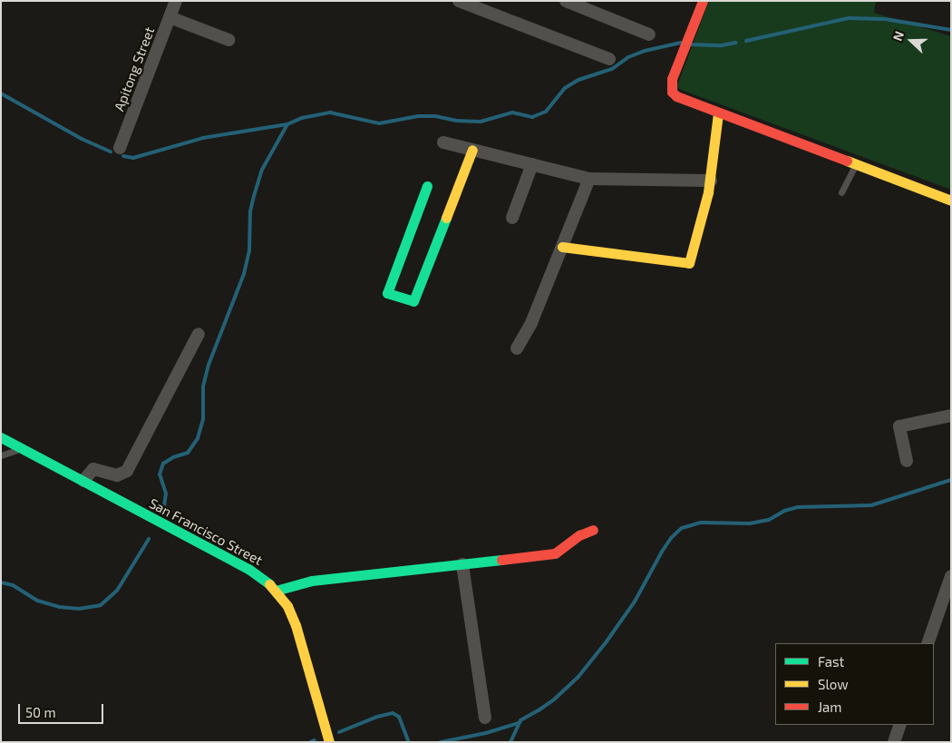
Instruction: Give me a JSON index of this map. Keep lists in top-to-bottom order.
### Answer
{
  "streets": {
    "street": ["Apitong Street", "San Francisco Street"]
  },
  "legend": ["Fast", "Slow", "Jam"],
  "scale_bar": "50 m",
  "north": "left"
}
